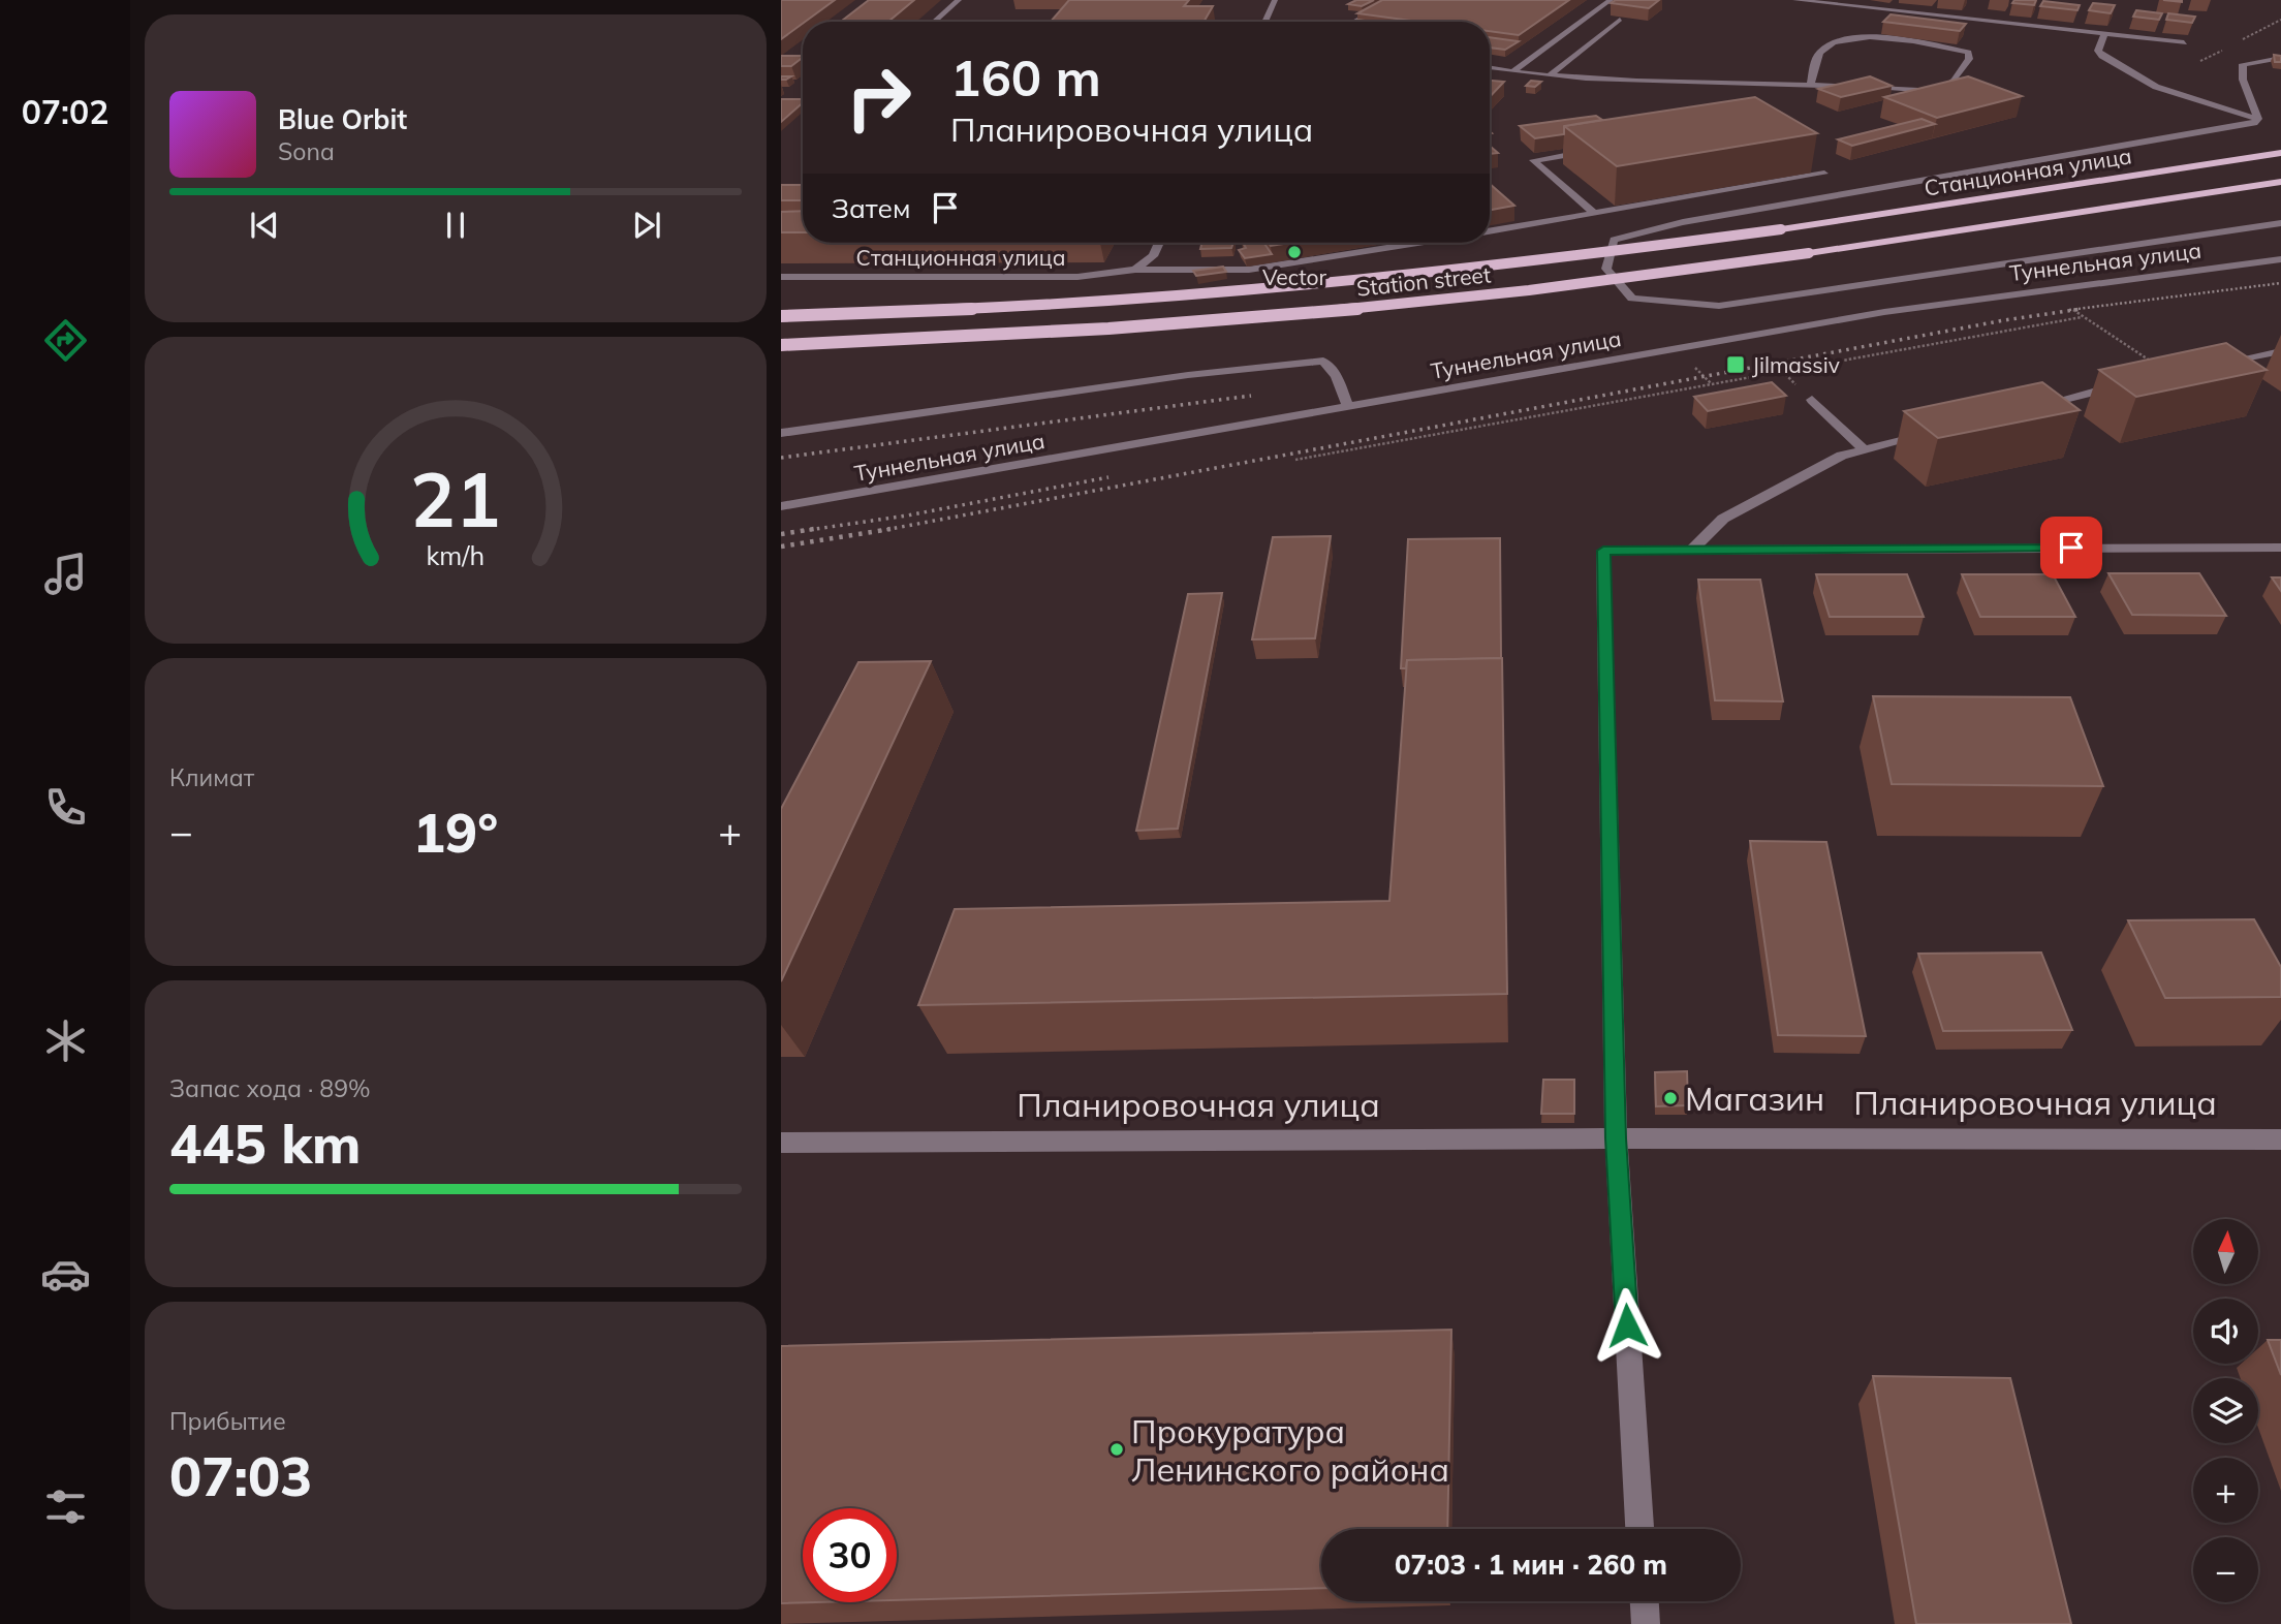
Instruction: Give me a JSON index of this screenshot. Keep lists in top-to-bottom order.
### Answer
{
  "streets": {
    "main road": ["Station street"],
    "street": ["Станционная улица", "Туннельная улица", "Планировочная улица"]
  },
  "places": {
    "other": ["Vector", "Магазин", "Прокуратура Ленинского района"],
    "transit": ["Jilmassiv"]
  },
  "north": "top",
  "page": {
    "tabs": "07:02",
    "turn": ["160 m", "Планировочная улица"],
    "song": ["Blue Orbit", "Sona"],
    "then": "Затем",
    "tile": [
      "Климат",
      ["Запас хода · 89%", "445 km"],
      ["Прибытие", "07:03"]
    ],
    "heat": ["−", "19°", "+"],
    "map_buttons": ["+", "−"],
    "limit": "30",
    "trip": "07:03 · 1 мин · 260 m",
    "gauge": ["21", "km/h"]
  }
}
